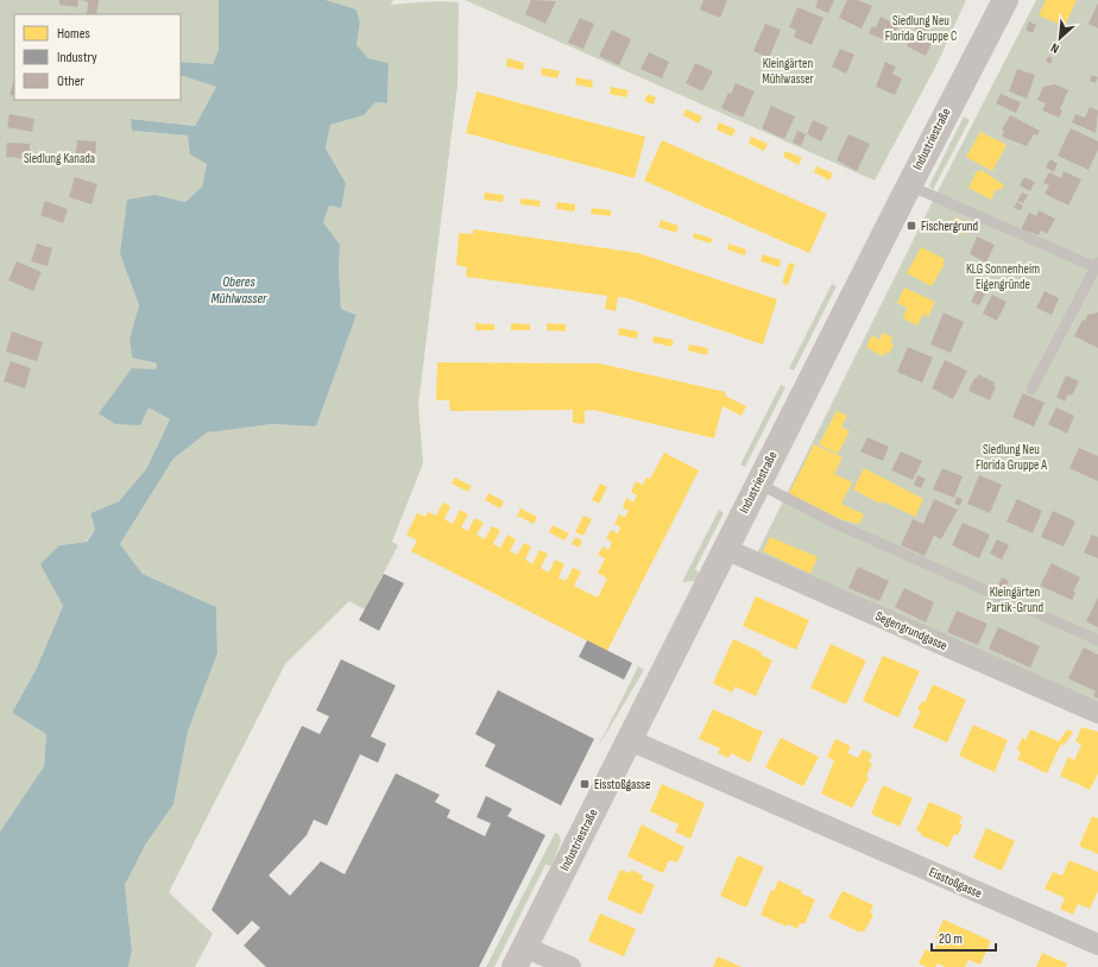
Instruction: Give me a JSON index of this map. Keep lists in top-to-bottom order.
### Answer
{
  "streets": {
    "street": ["Industriestraße", "Segengrundgasse", "Eisstoßgasse"]
  },
  "crossings": [
    ["Industriestraße", "Segengrundgasse"],
    ["Industriestraße", "Eisstoßgasse"]
  ],
  "water": ["Oberes Mühlwasser"],
  "parks": [
    "Siedlung Neu Florida Gruppe C",
    "Kleingärten Mühlwasser",
    "Siedlung Kanada",
    "KLG Sonnenheim Eigengründe",
    "Siedlung Neu Florida Gruppe A",
    "Kleingärten Partik-Grund"
  ],
  "places": {
    "transit": ["Fischergrund", "Eisstoßgasse"]
  },
  "legend": ["Homes", "Industry", "Other"],
  "scale_bar": "20 m",
  "north": "bottom left"
}
